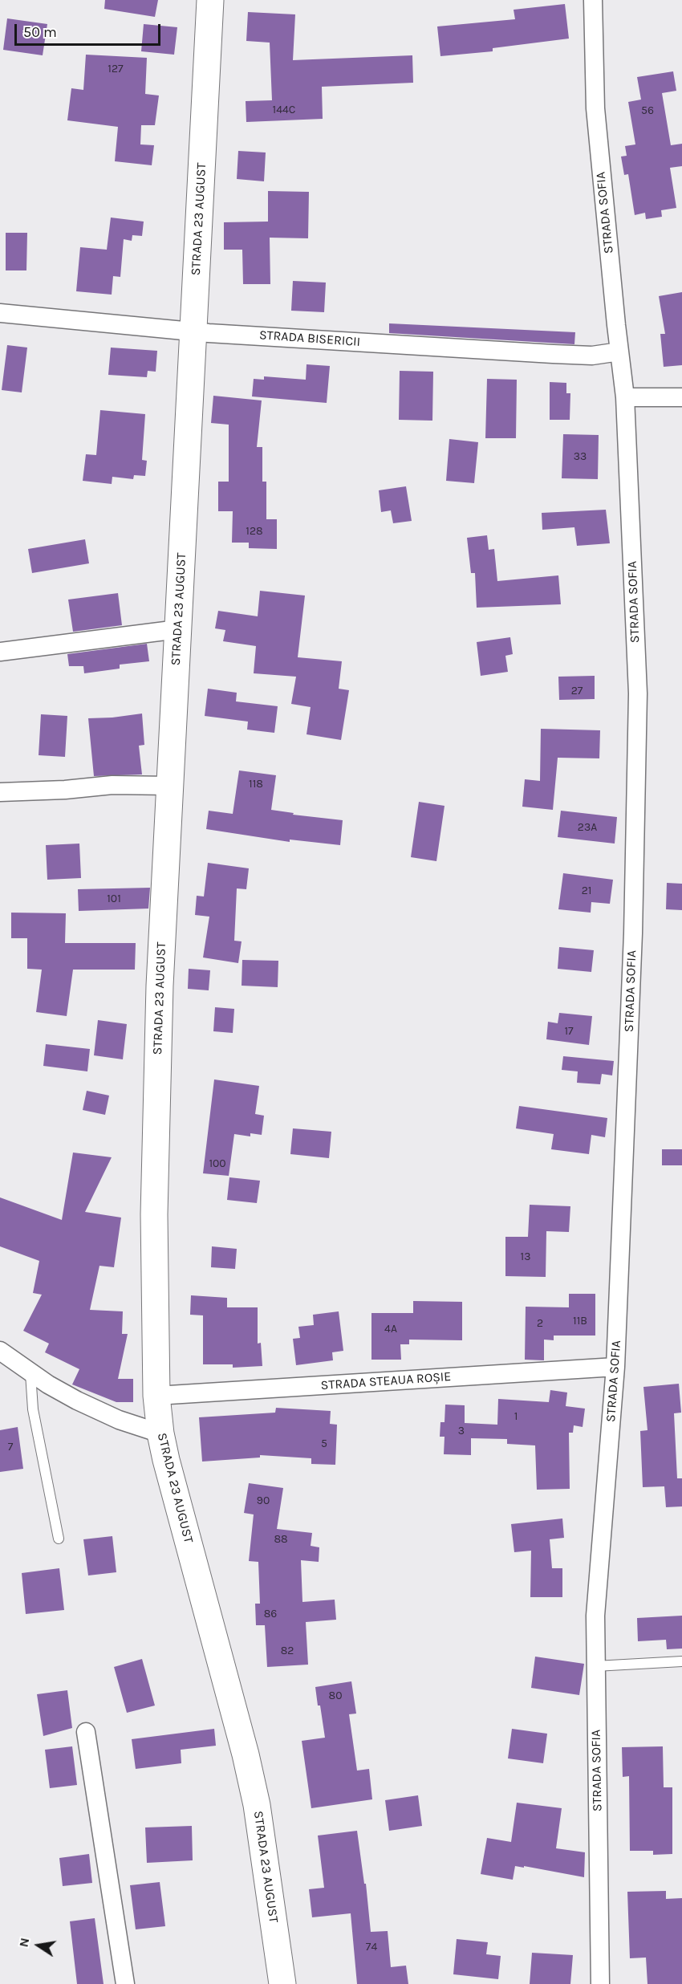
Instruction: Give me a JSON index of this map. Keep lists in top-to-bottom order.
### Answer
{
  "streets": {
    "main road": ["STRADA 23 AUGUST"],
    "street": ["STRADA SOFIA", "STRADA BISERICII", "STRADA STEAUA ROȘIE"]
  },
  "crossings": [
    ["STRADA SOFIA", "STRADA BISERICII"],
    ["STRADA SOFIA", "STRADA STEAUA ROȘIE"],
    ["STRADA 23 AUGUST", "STRADA BISERICII"],
    ["STRADA 23 AUGUST", "STRADA STEAUA ROȘIE"]
  ],
  "house_numbers": [
    "127",
    "144C",
    "56",
    "33",
    "128",
    "27",
    "118",
    "23A",
    "21",
    "101",
    "17",
    "100",
    "13",
    "11B",
    "2",
    "4A",
    "1",
    "3",
    "5",
    "7",
    "90",
    "88",
    "86",
    "82",
    "80",
    "74"
  ],
  "scale_bar": "50 m",
  "north": "left"
}
